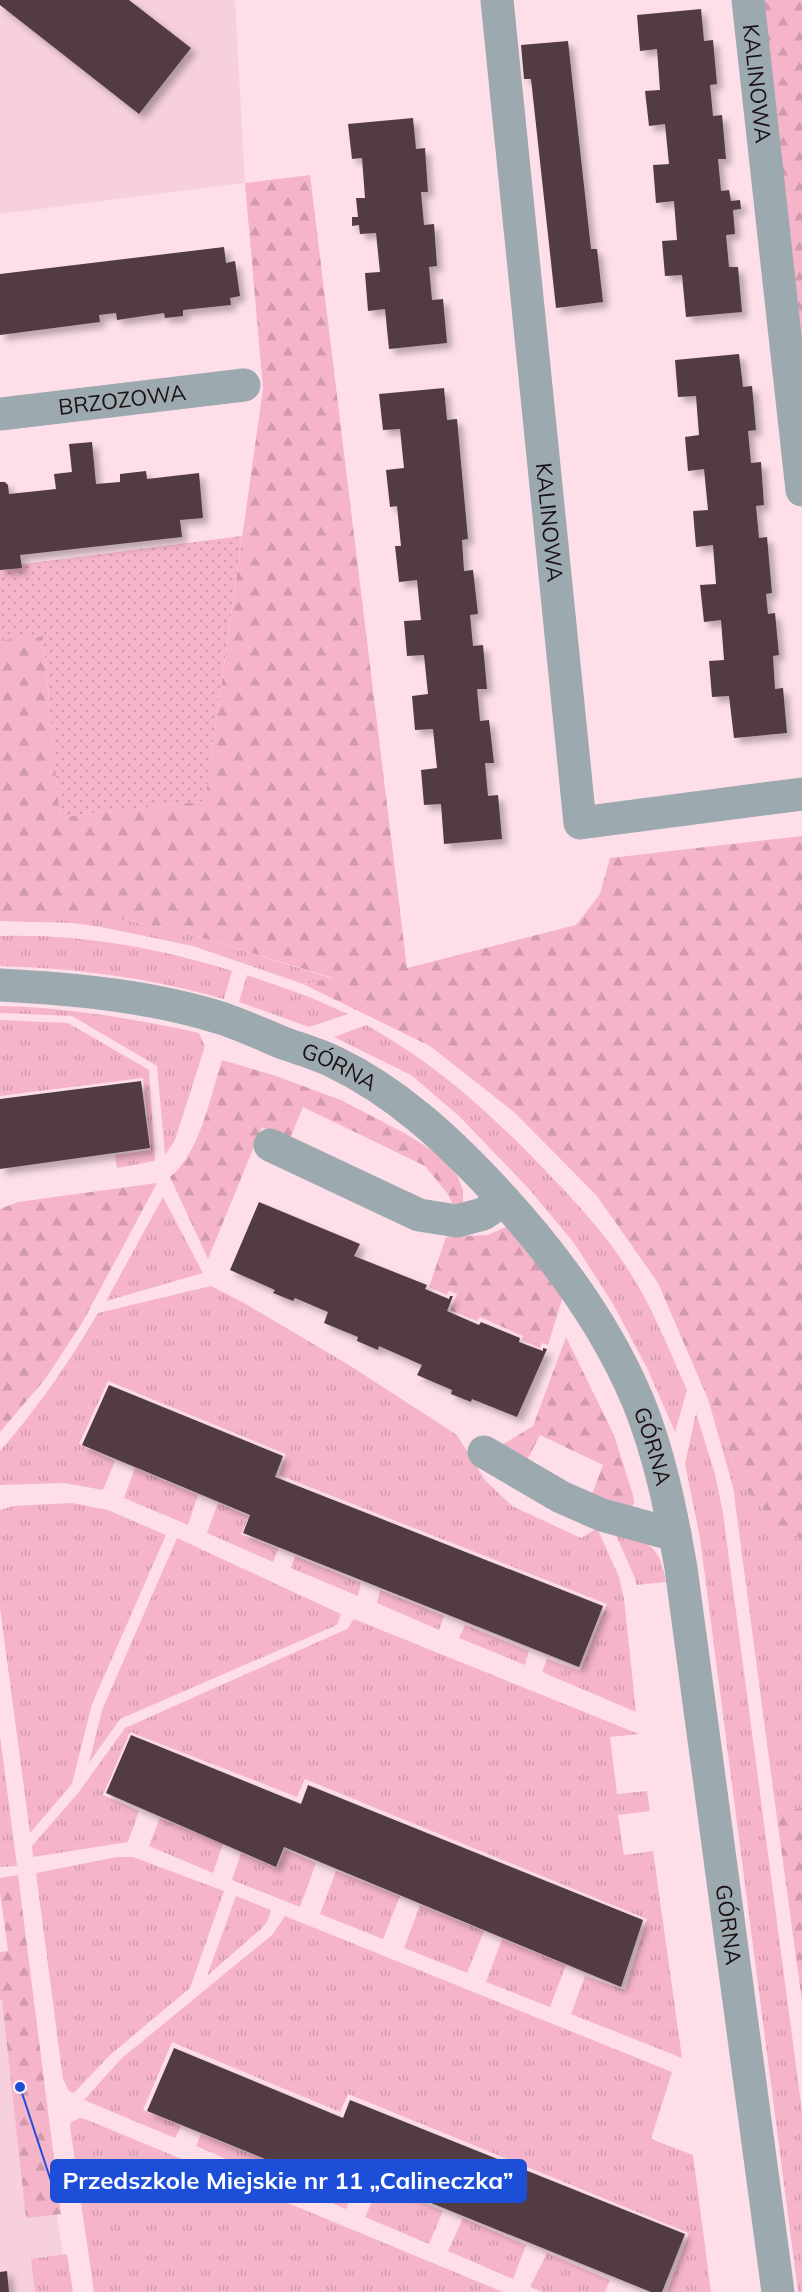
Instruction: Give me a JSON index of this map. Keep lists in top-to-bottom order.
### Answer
{
  "streets": {
    "street": ["KALINOWA", "BRZOZOWA", "GÓRNA"]
  },
  "places": ["Przedszkole Miejskie nr 11 „Calineczka”"]
}
